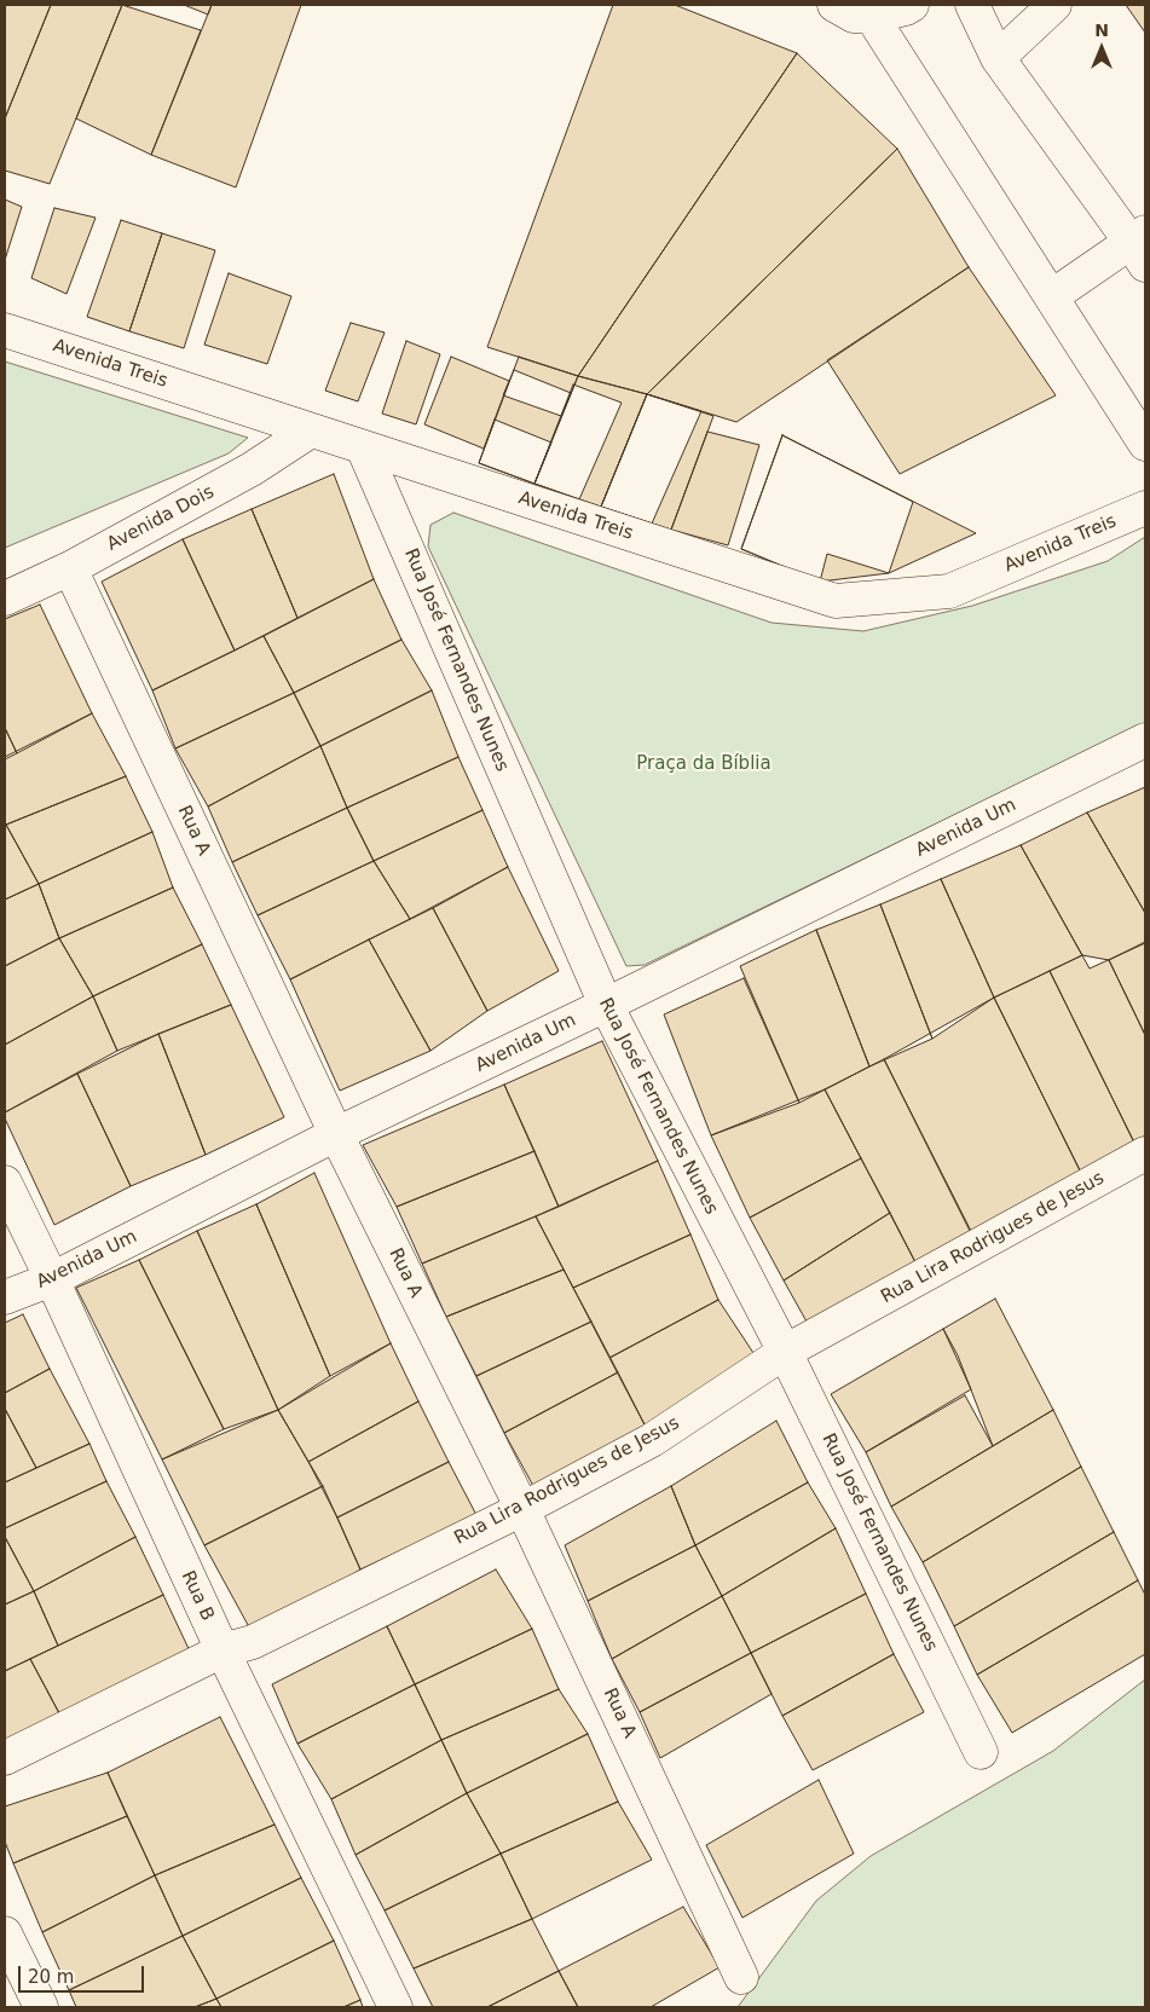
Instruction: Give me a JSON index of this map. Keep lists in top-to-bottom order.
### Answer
{
  "streets": {
    "street": [
      "Avenida Treis",
      "Avenida Dois",
      "Rua José Fernandes Nunes",
      "Avenida Um",
      "Rua A",
      "Rua Lira Rodrigues de Jesus",
      "Rua B"
    ]
  },
  "crossings": [
    ["Avenida Treis", "Avenida Dois"],
    ["Avenida Treis", "Rua José Fernandes Nunes"],
    ["Avenida Dois", "Rua A"],
    ["Rua José Fernandes Nunes", "Avenida Um"],
    ["Rua José Fernandes Nunes", "Rua Lira Rodrigues de Jesus"],
    ["Avenida Um", "Rua A"],
    ["Avenida Um", "Rua B"],
    ["Rua A", "Rua Lira Rodrigues de Jesus"],
    ["Rua Lira Rodrigues de Jesus", "Rua B"]
  ],
  "parks": ["Praça da Bíblia"],
  "scale_bar": "20 m",
  "north": "top"
}
